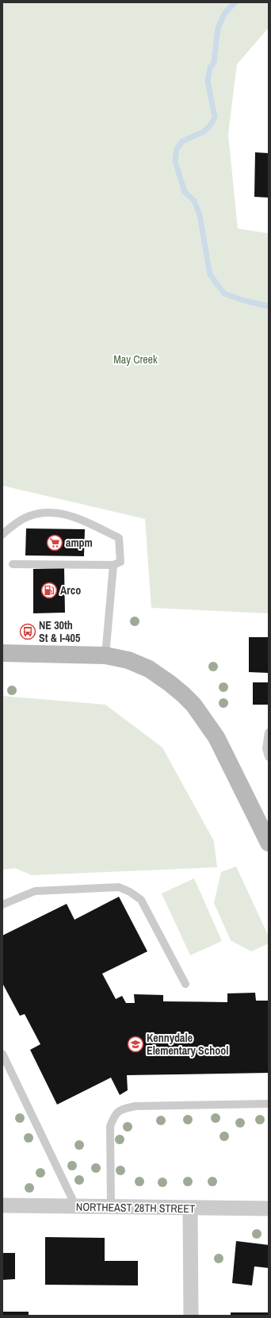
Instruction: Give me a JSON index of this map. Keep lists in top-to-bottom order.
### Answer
{
  "streets": {
    "street": ["NORTHEAST 28TH STREET"]
  },
  "parks": ["May Creek"],
  "places": {
    "supermarket": ["ampm"],
    "fuel station": ["Arco"],
    "bus stop": ["NE 30th St & I-405"],
    "school or university": ["Kennydale Elementary School"]
  }
}
